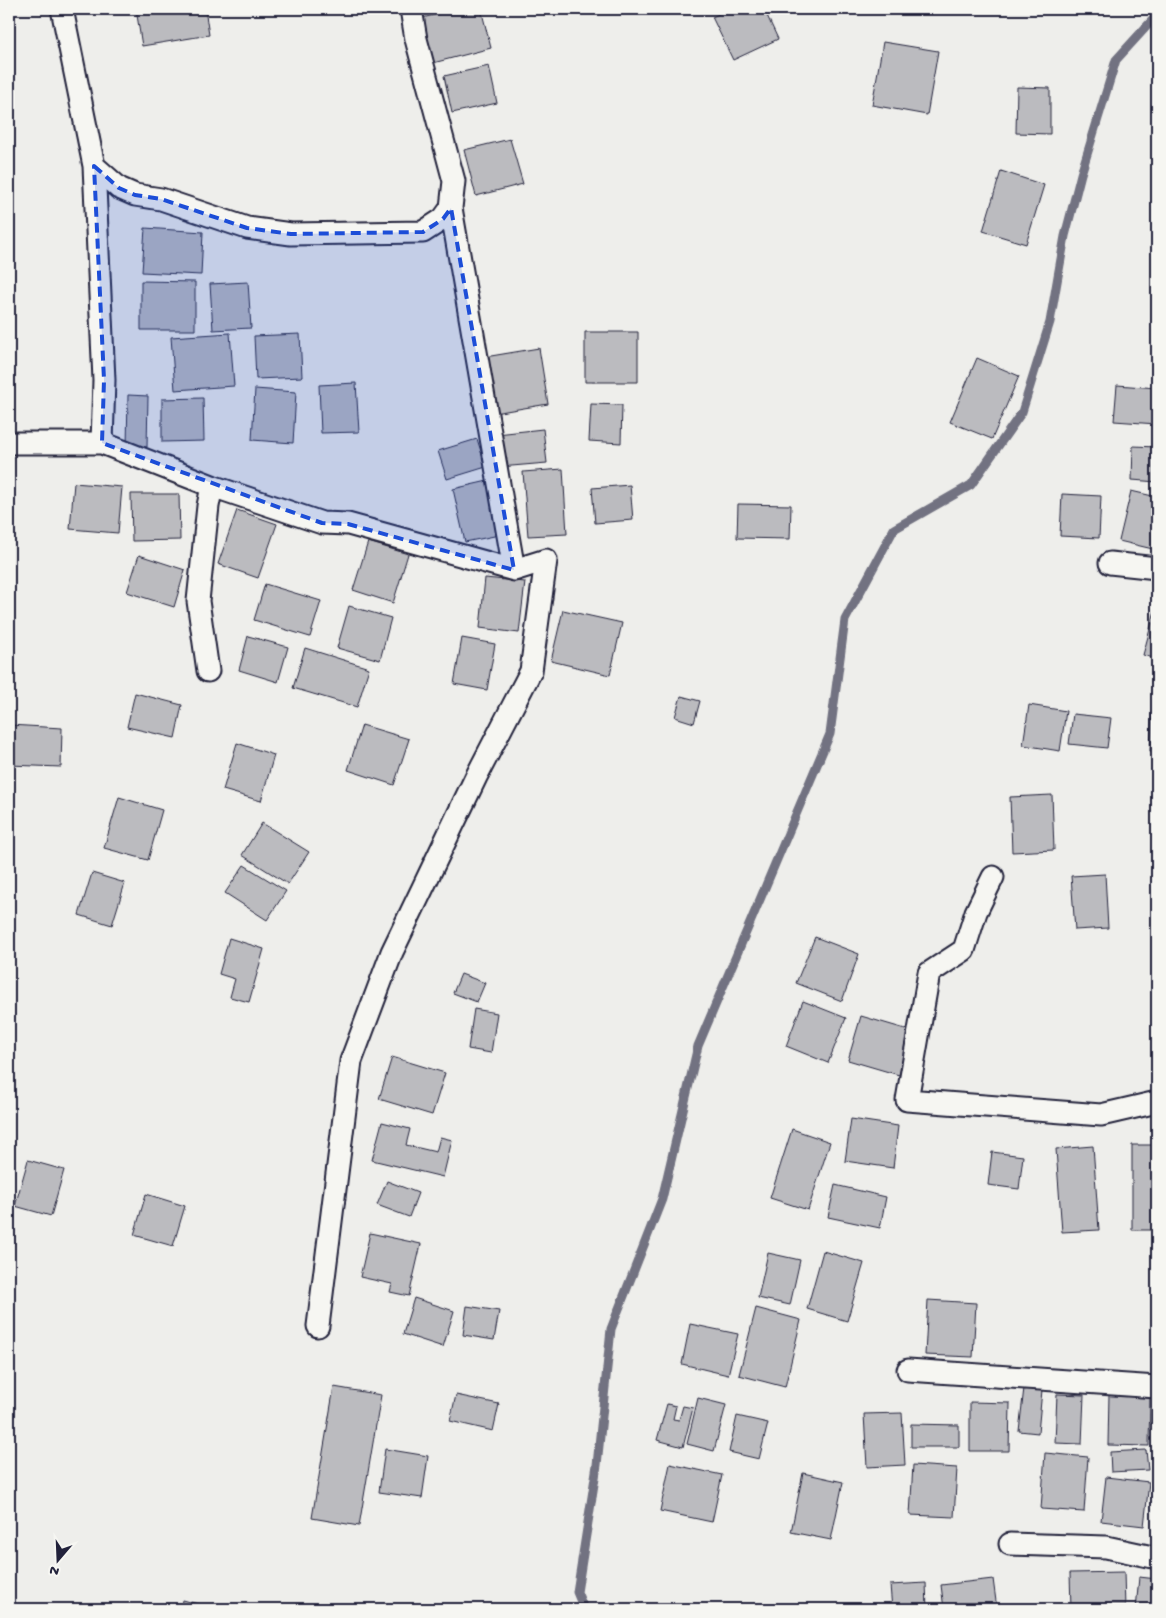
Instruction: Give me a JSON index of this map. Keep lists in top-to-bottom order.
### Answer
{
  "north": "bottom"
}
